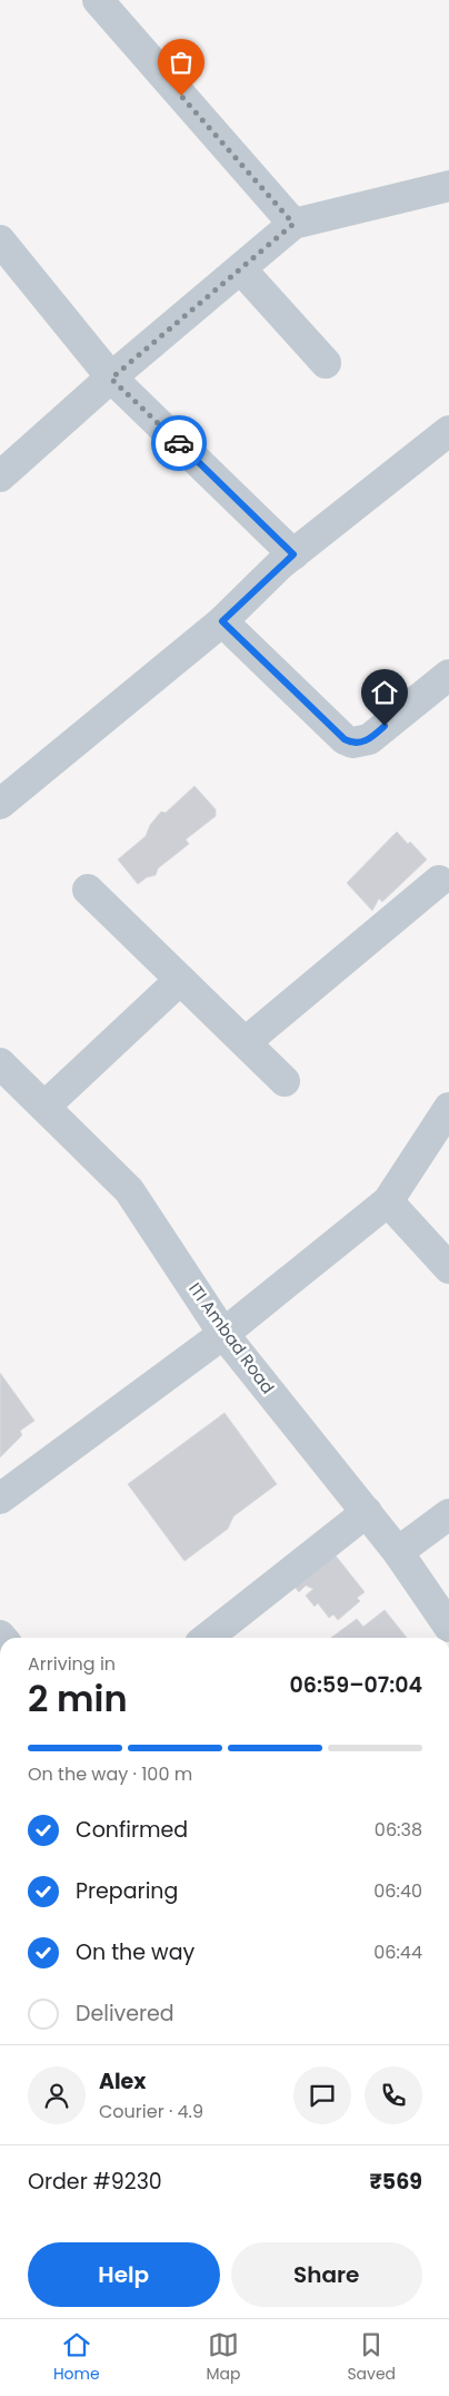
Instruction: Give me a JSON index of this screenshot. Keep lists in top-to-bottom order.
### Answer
{
  "streets": {
    "street": ["ITI Ambad Road"]
  },
  "page": {
    "heading": ["2 min", "Arriving in", "06:59–07:04"],
    "panel": [
      "Alex",
      "Courier · 4.9",
      "Order #9230",
      "₹569"
    ],
    "bar": "On the way · 100 m",
    "list": [
      ["Confirmed", "06:38"],
      ["Preparing", "06:40"],
      ["On the way", "06:44"],
      "Delivered"
    ],
    "buttons": ["Help", "Share"],
    "tabs": ["Home", "Map", "Saved"]
  }
}
